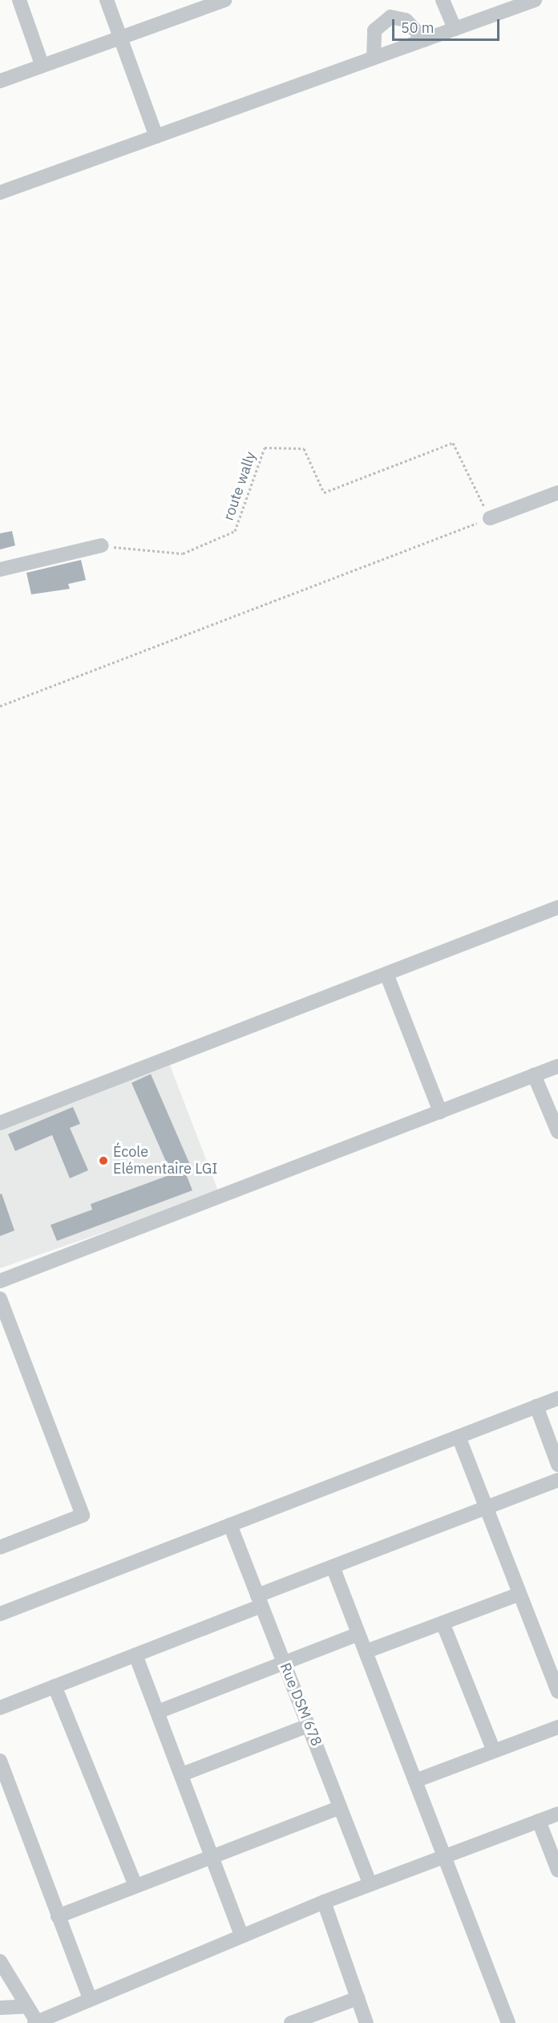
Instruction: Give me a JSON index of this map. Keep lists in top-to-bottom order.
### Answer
{
  "streets": {
    "street": ["Rue DSM 678"],
    "path": ["route wally"]
  },
  "places": ["École Elémentaire LGI"],
  "scale_bar": "50 m"
}
